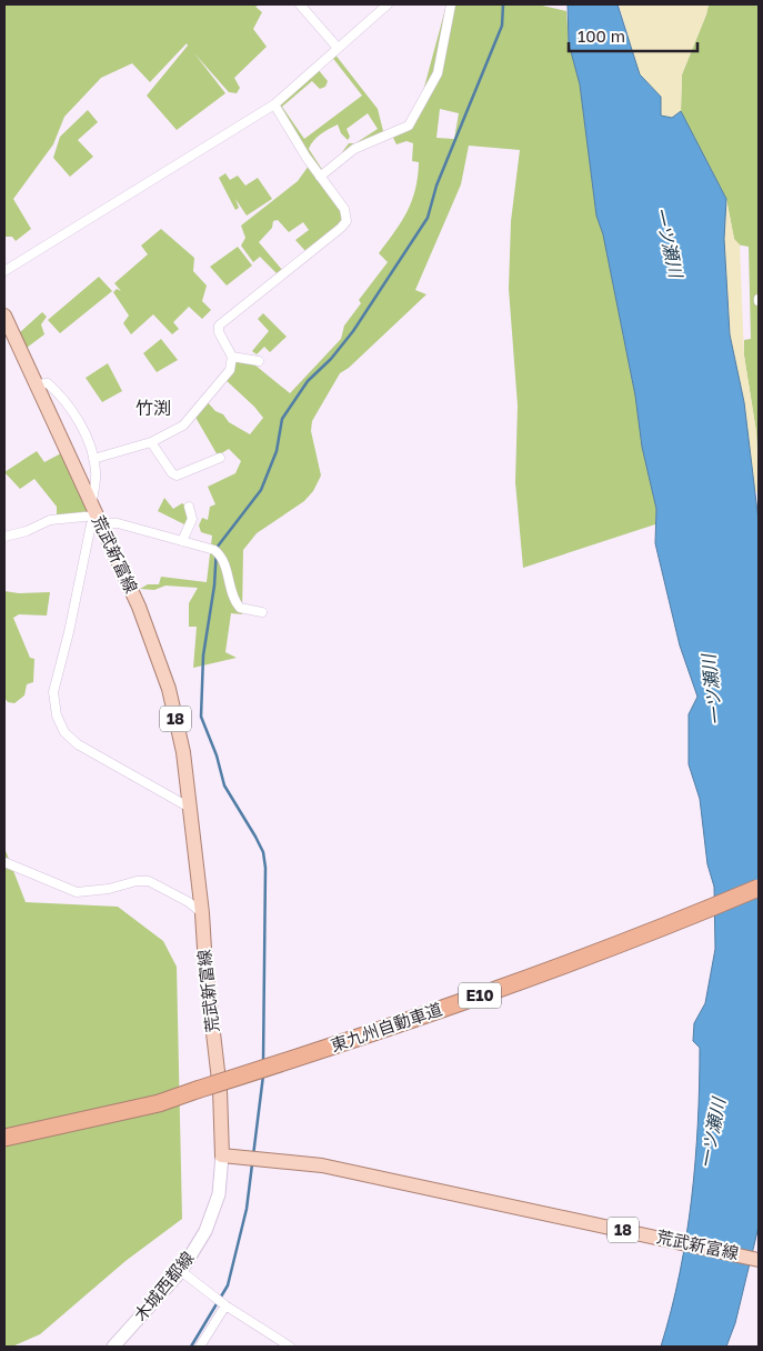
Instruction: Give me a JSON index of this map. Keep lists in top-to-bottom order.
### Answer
{
  "streets": {
    "highway": ["E10", "東九州自動車道"],
    "main road": ["荒武新富線", "18", "木城西都線"]
  },
  "crossings": [
    ["荒武新富線", "木城西都線"]
  ],
  "districts": ["竹渕"],
  "water": ["一ツ瀬川"],
  "scale_bar": "100 m"
}
